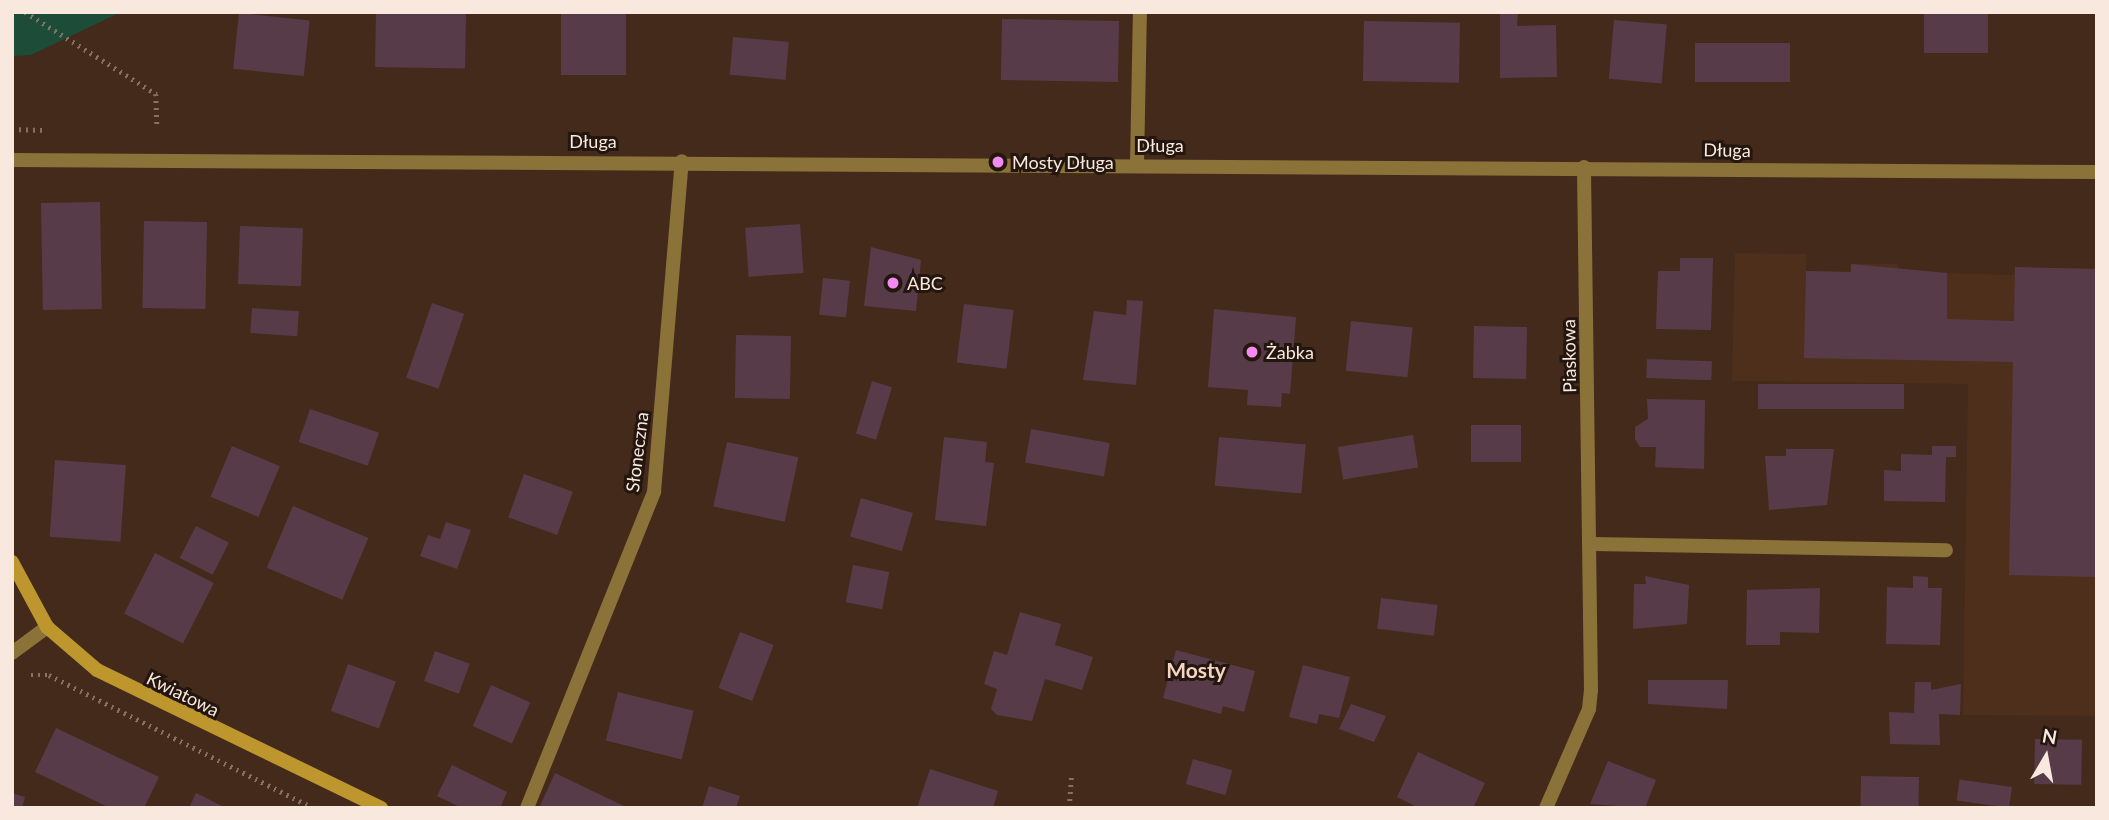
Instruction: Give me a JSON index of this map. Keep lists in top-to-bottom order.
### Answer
{
  "streets": {
    "main road": ["Kwiatowa"],
    "street": ["Długa", "Piaskowa", "Słoneczna"]
  },
  "crossings": [
    ["Długa", "Piaskowa"],
    ["Długa", "Słoneczna"]
  ],
  "districts": ["Mosty"],
  "places": ["Mosty Długa", "ABC", "Żabka"],
  "north": "top"
}
